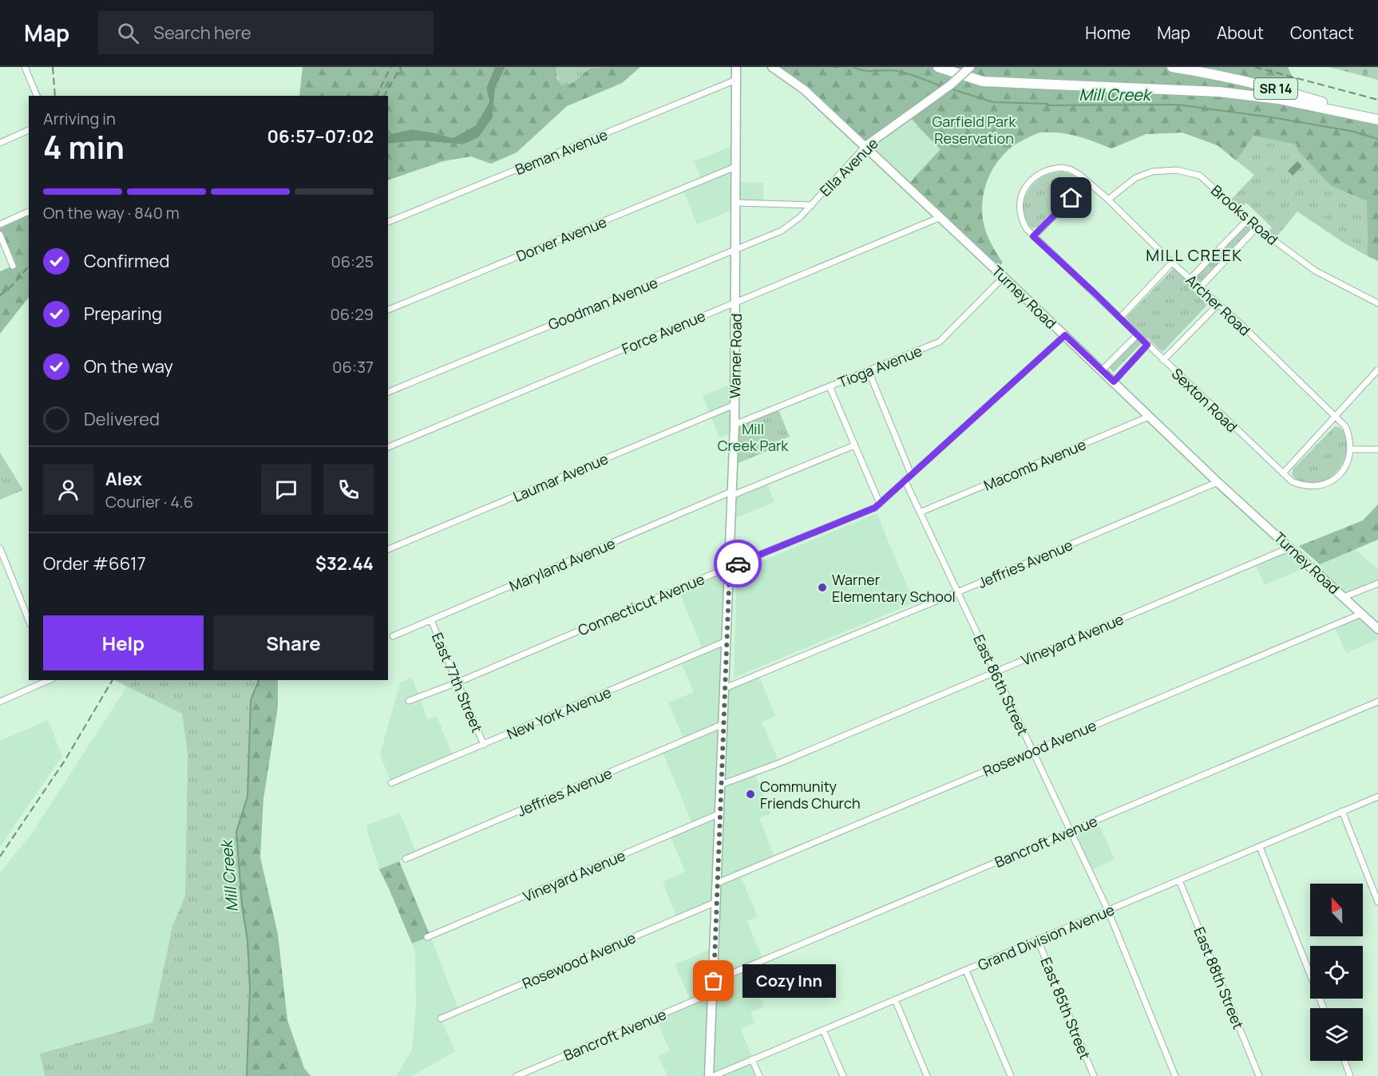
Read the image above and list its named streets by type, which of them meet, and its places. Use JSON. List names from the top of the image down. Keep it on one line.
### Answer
{"streets":{"main road":["SR 14","Ella Avenue","Turney Road","Warner Road"],"street":["Beman Avenue","Brooks Road","Dorver Avenue","Goodman Avenue","Archer Road","Force Avenue","Tioga Avenue","Sexton Road","Macomb Avenue","Laumar Avenue","Jeffries Avenue","Maryland Avenue","Connecticut Avenue","Vineyard Avenue","East 77th Street","East 86th Street","New York Avenue","Rosewood Avenue","Bancroft Avenue","Grand Division Avenue","East 88th Street","East 85th Street"]},"crossings":[["Beman Avenue","Warner Road"],["Ella Avenue","Turney Road"],["Ella Avenue","Goodman Avenue"],["Ella Avenue","Warner Road"],["Brooks Road","Archer Road"],["Dorver Avenue","Warner Road"],["Turney Road","Force Avenue"],["Turney Road","Tioga Avenue"],["Turney Road","Macomb Avenue"],["Turney Road","Jeffries Avenue"],["Turney Road","Connecticut Avenue"],["Turney Road","Vineyard Avenue"],["Turney Road","Rosewood Avenue"],["Goodman Avenue","Warner Road"],["Archer Road","Sexton Road"],["Force Avenue","Warner Road"],["Warner Road","Tioga Avenue"],["Warner Road","Laumar Avenue"],["Warner Road","Jeffries Avenue"],["Warner Road","Maryland Avenue"],["Warner Road","Connecticut Avenue"],["Warner Road","Vineyard Avenue"],["Warner Road","New York Avenue"],["Warner Road","Rosewood Avenue"],["Warner Road","Bancroft Avenue"],["Macomb Avenue","East 86th Street"],["Jeffries Avenue","East 86th Street"],["Maryland Avenue","East 77th Street"],["Connecticut Avenue","East 77th Street"],["Connecticut Avenue","East 86th Street"],["Vineyard Avenue","East 86th Street"],["East 77th Street","New York Avenue"],["East 86th Street","Rosewood Avenue"],["East 86th Street","Bancroft Avenue"],["East 86th Street","Grand Division Avenue"],["Grand Division Avenue","East 88th Street"],["Grand Division Avenue","East 85th Street"]],"districts":["MILL CREEK"],"water":["Mill Creek"],"parks":["Garfield Park Reservation","Mill Creek Park"],"places":["Warner Elementary School","Community Friends Church","Cozy Inn"],"north":"top","page":{"header":"Map","search":"Search here","nav":["Home","Map","About","Contact"],"heading":["4 min","Arriving in","06:57–07:02"],"panel":["Alex","Courier · 4.6","Order #6617","$32.44"],"bar":"On the way · 840 m","list":[["Confirmed","06:25"],["Preparing","06:29"],["On the way","06:37"],"Delivered"],"buttons":["Help","Share"],"bubble":"Cozy Inn"}}
